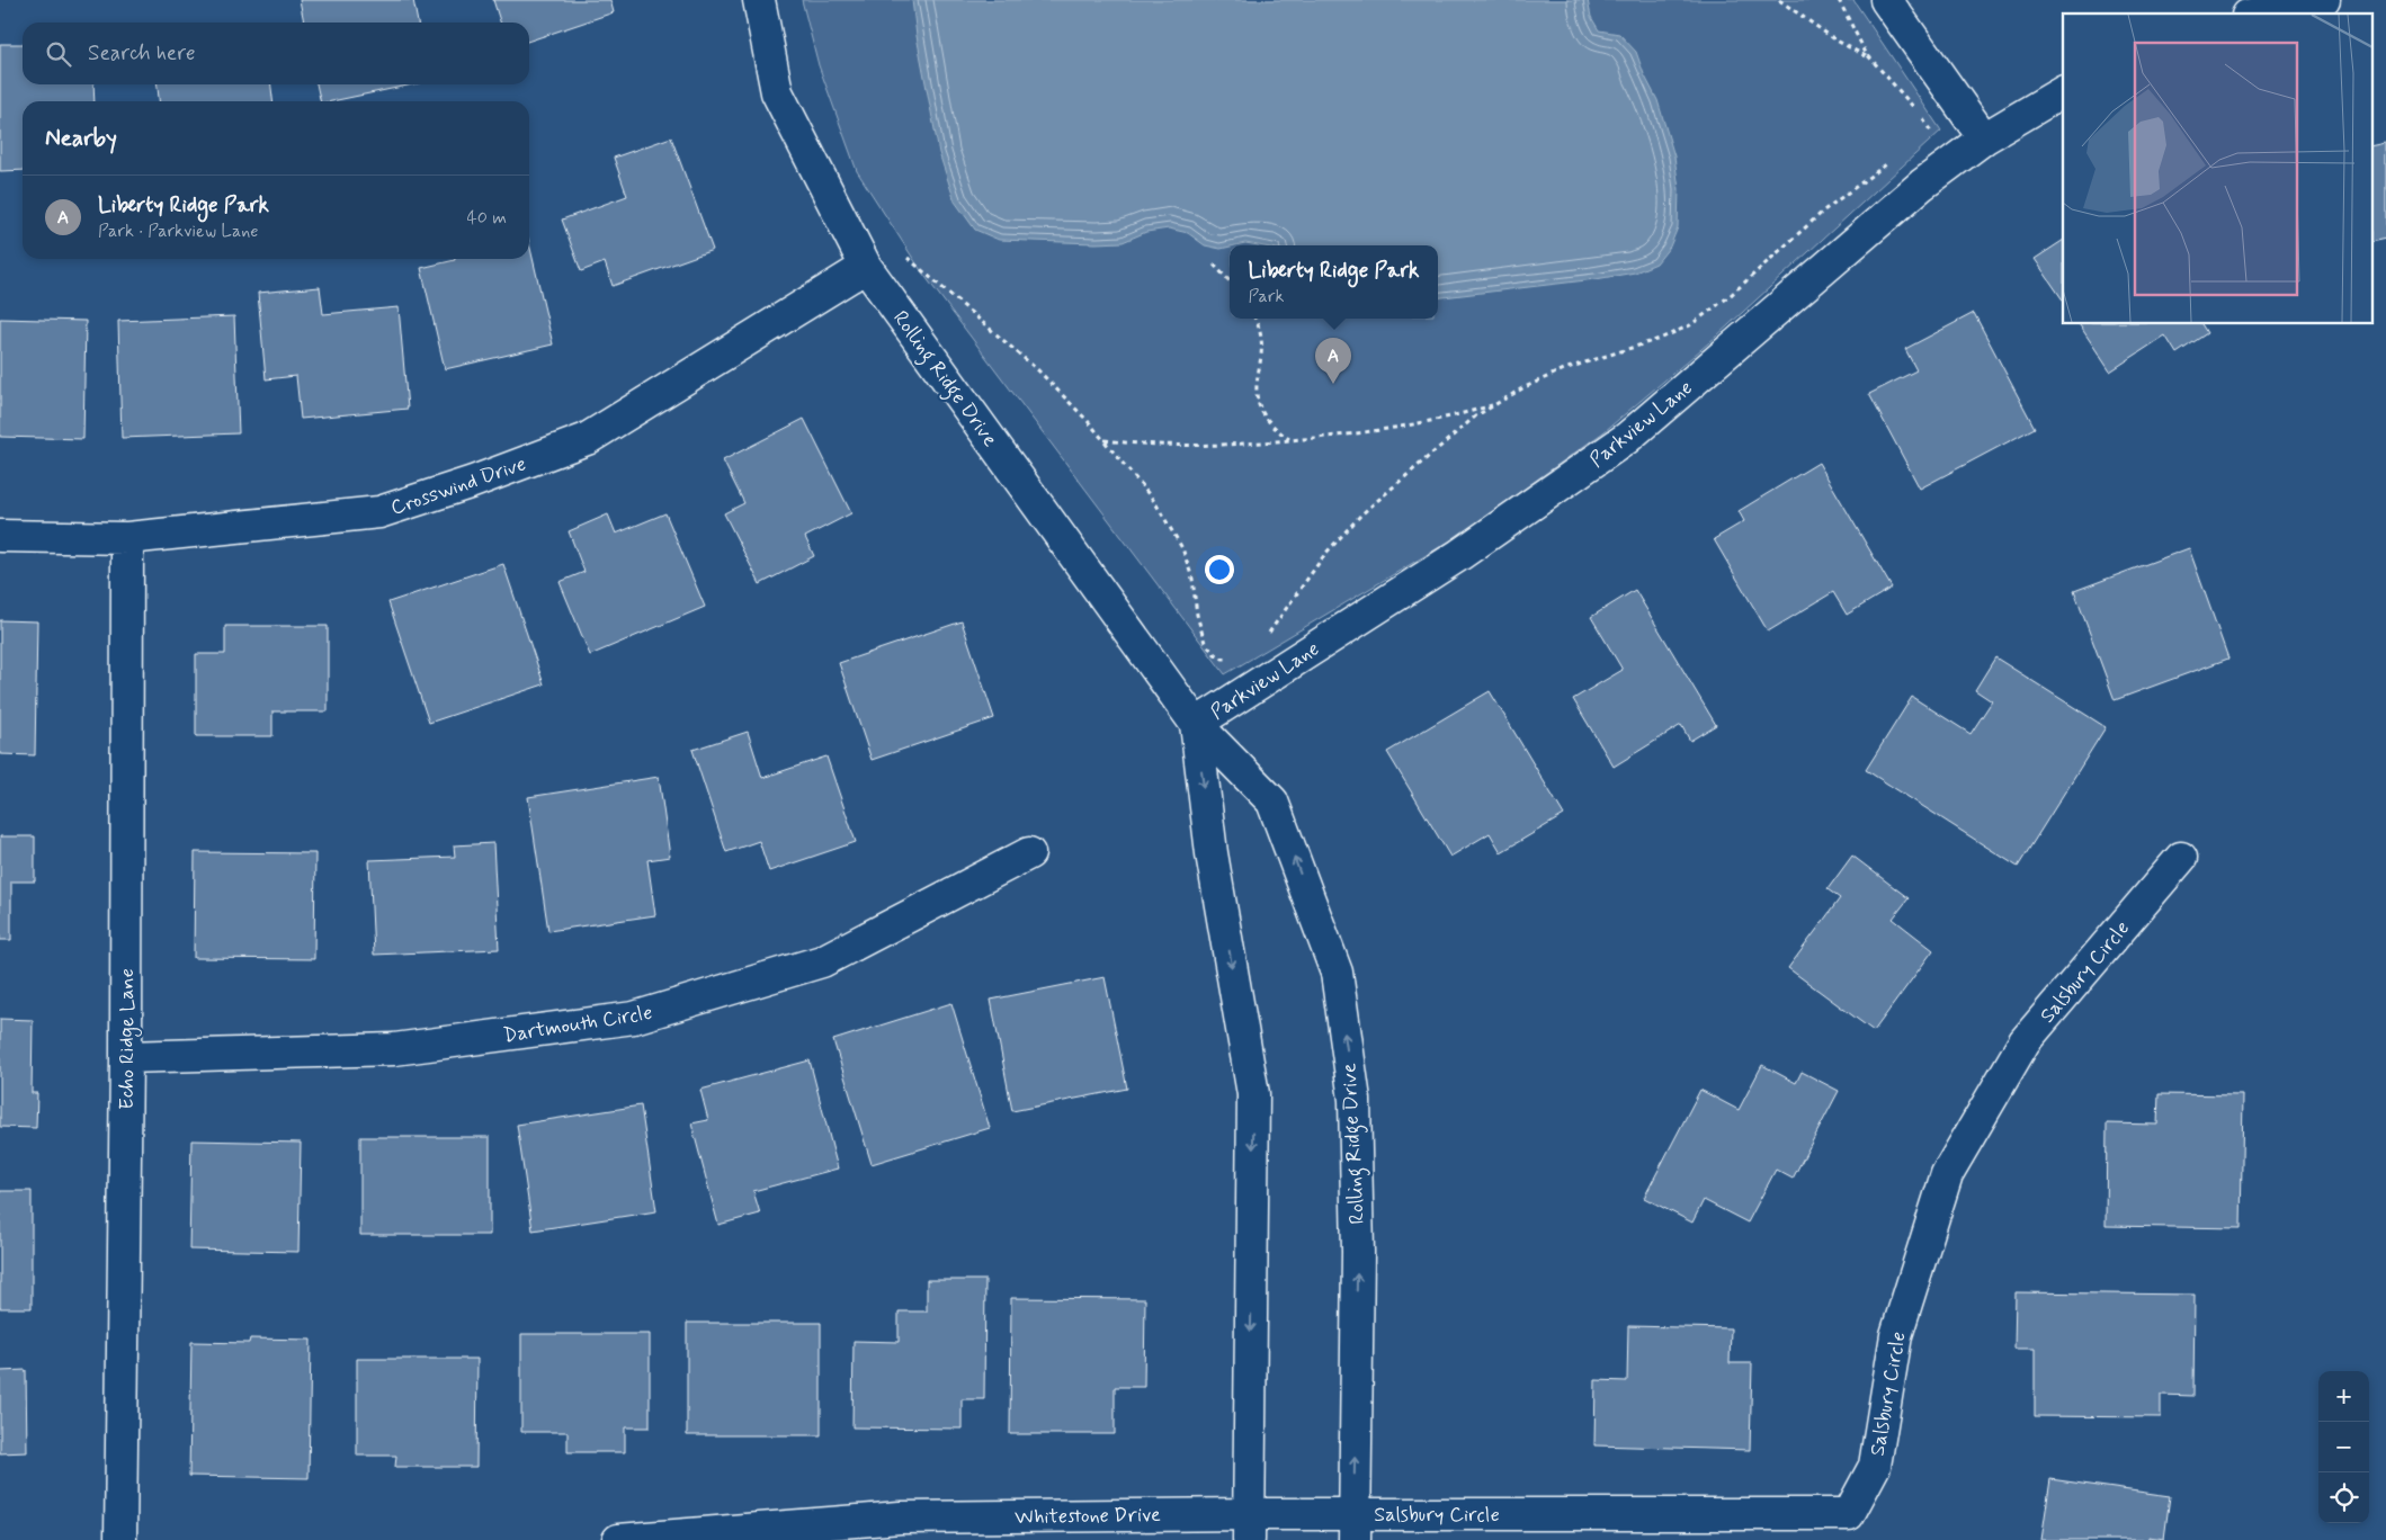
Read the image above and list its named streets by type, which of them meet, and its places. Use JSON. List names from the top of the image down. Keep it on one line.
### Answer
{"streets":{"street":["Rolling Ridge Drive","Parkview Lane","Crosswind Drive","Salsbury Circle","Dartmouth Circle","Echo Ridge Lane","Whitestone Drive"]},"crossings":[["Rolling Ridge Drive","Parkview Lane"],["Rolling Ridge Drive","Crosswind Drive"],["Rolling Ridge Drive","Salsbury Circle"],["Rolling Ridge Drive","Whitestone Drive"],["Crosswind Drive","Echo Ridge Lane"],["Salsbury Circle","Whitestone Drive"],["Dartmouth Circle","Echo Ridge Lane"]],"page":{"search":"Search here","heading":"Nearby","list":[{"mark":"A","name":"Liberty Ridge Park","note":"Park · Parkview Lane","value":"40 m"}],"popup":["Liberty Ridge Park","Park"],"pins":"A","map_buttons":["+","−"]}}
